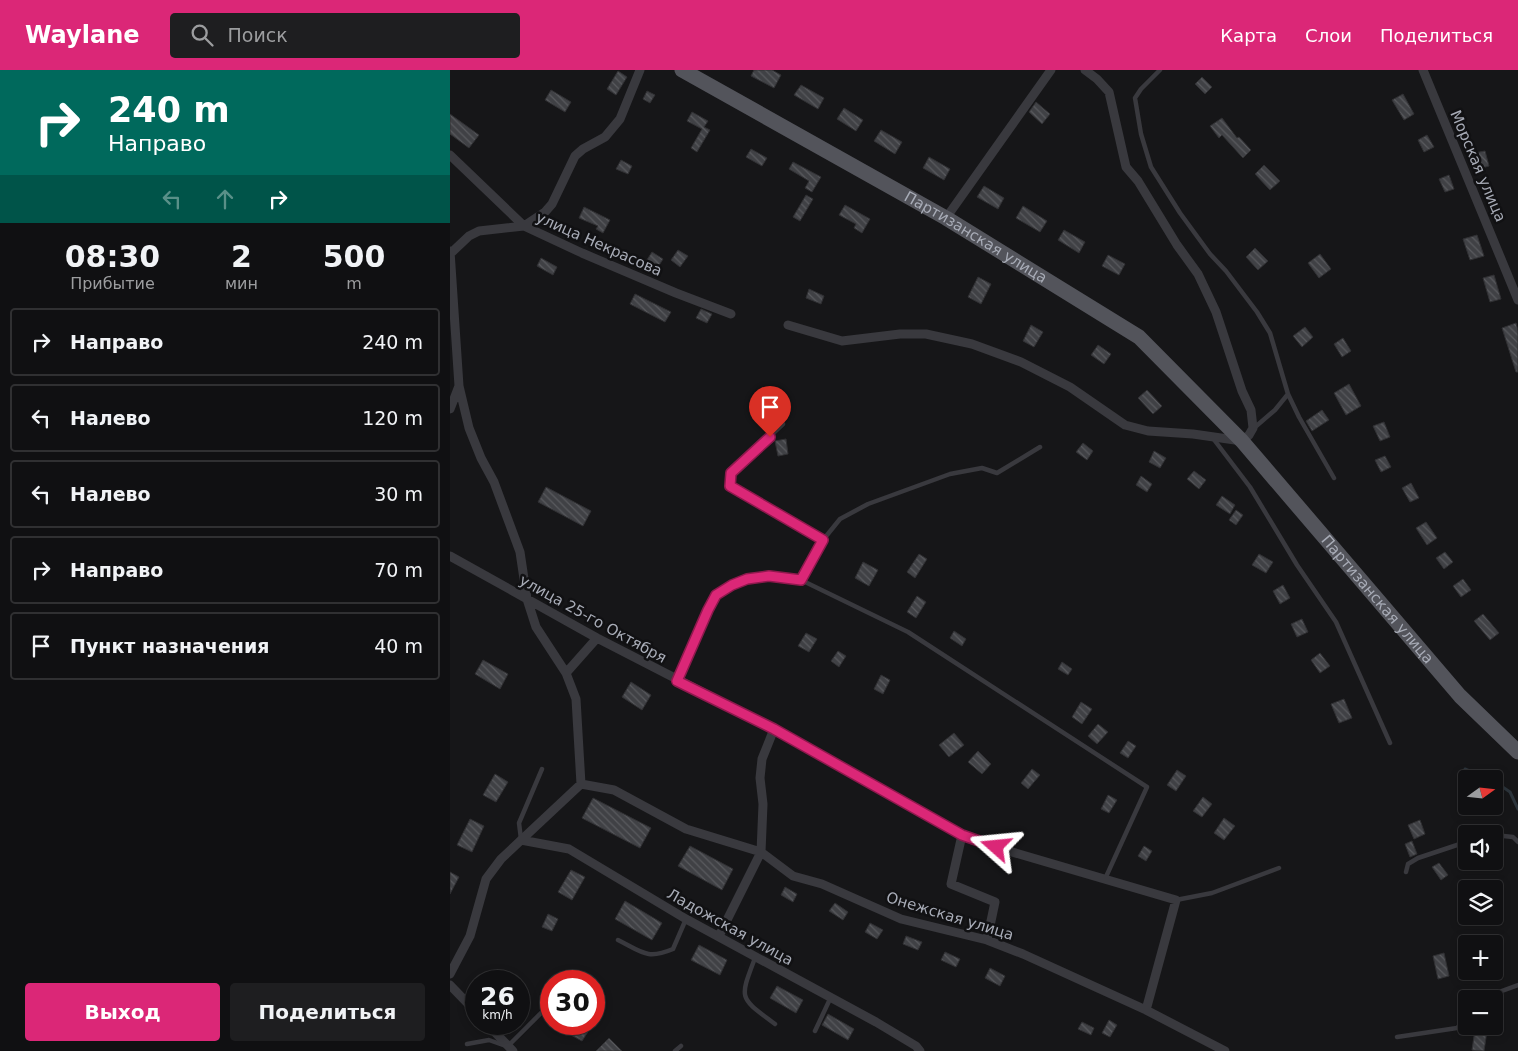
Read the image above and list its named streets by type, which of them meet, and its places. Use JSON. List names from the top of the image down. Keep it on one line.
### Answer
{"streets":{"main road":["Партизанская улица"],"street":["Морская улица","улица Некрасова","улица 25-го Октября","Онежская улица","Ладожская улица"]},"north":"right","page":{"header":"Waylane","search":"Поиск","nav":["Карта","Слои","Поделиться"],"turn":["240 m","Направо"],"eta":["08:30","Прибытие","2","мин","500","m"],"list":[{"name":"Направо","value":"240 m"},{"name":"Налево","value":"120 m"},{"name":"Налево","value":"30 m"},{"name":"Направо","value":"70 m"},{"name":"Пункт назначения","value":"40 m"}],"map_buttons":["+","−"],"speed":"26 km/h","limit":"30","buttons":["Выход","Поделиться"]}}
